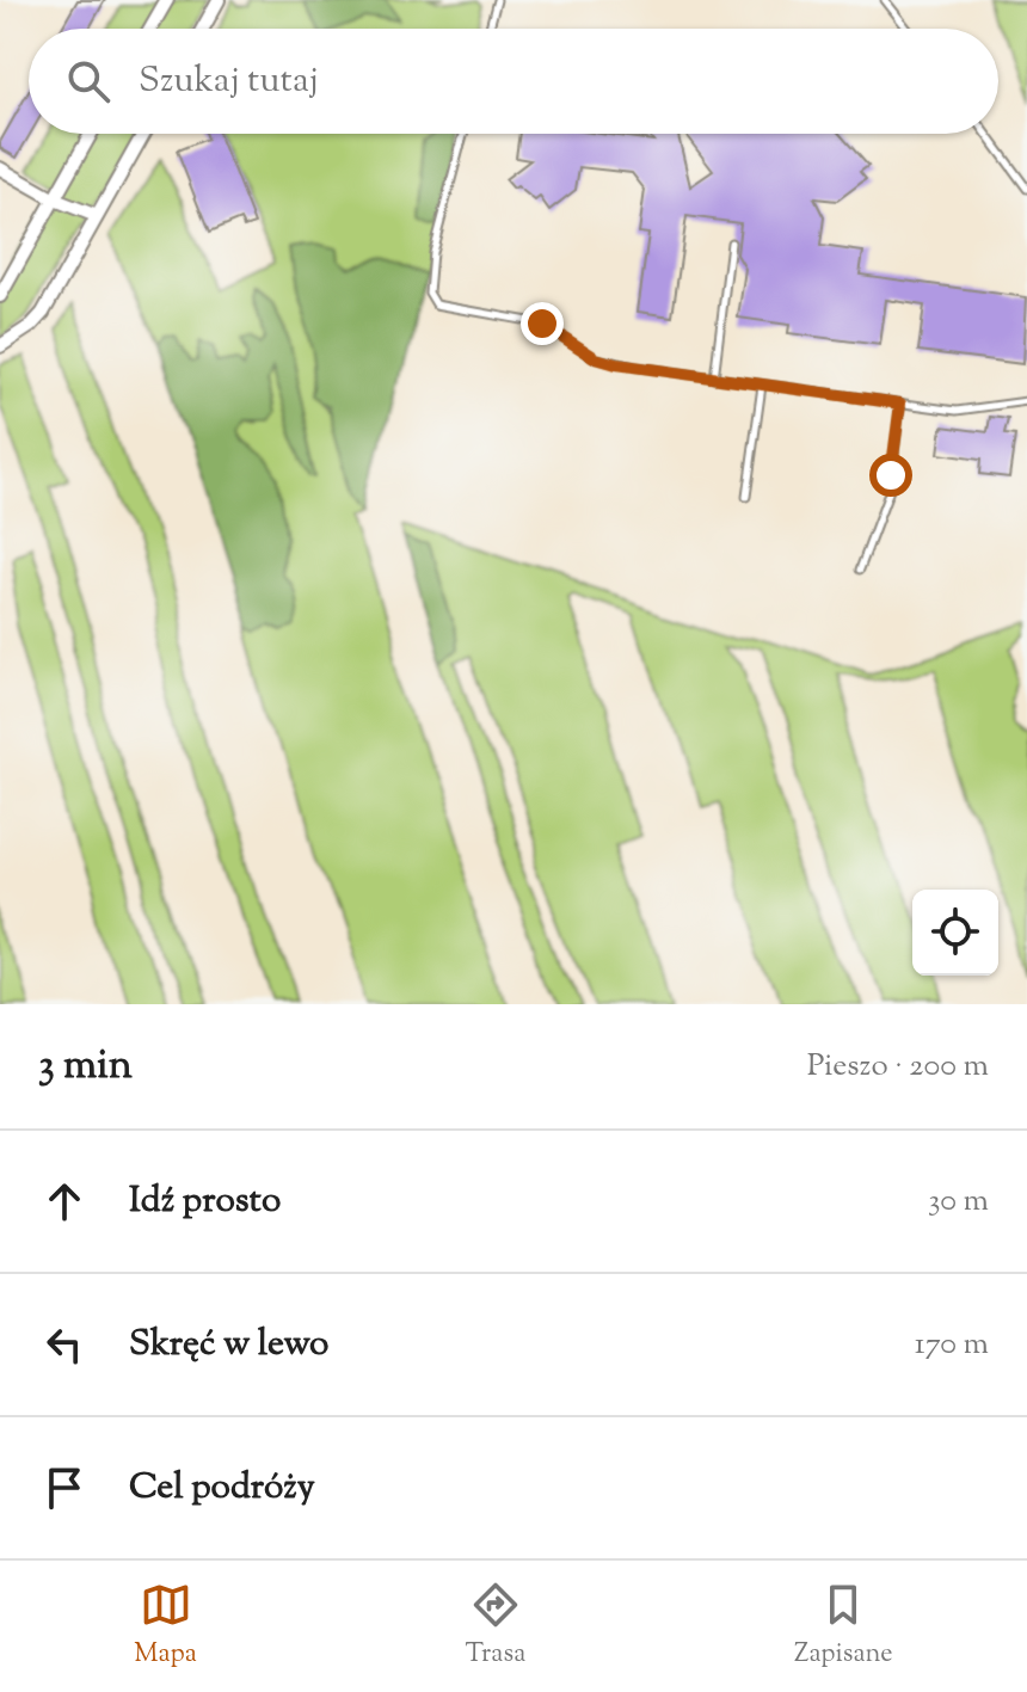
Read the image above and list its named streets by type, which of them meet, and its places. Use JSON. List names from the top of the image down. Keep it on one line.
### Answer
{"page":{"search":"Szukaj tutaj","heading":["3 min","Pieszo · 200 m"],"list":[["Idź prosto","30 m"],["Skręć w lewo","170 m"],"Cel podróży"],"nav":["Mapa","Trasa","Zapisane"]}}
